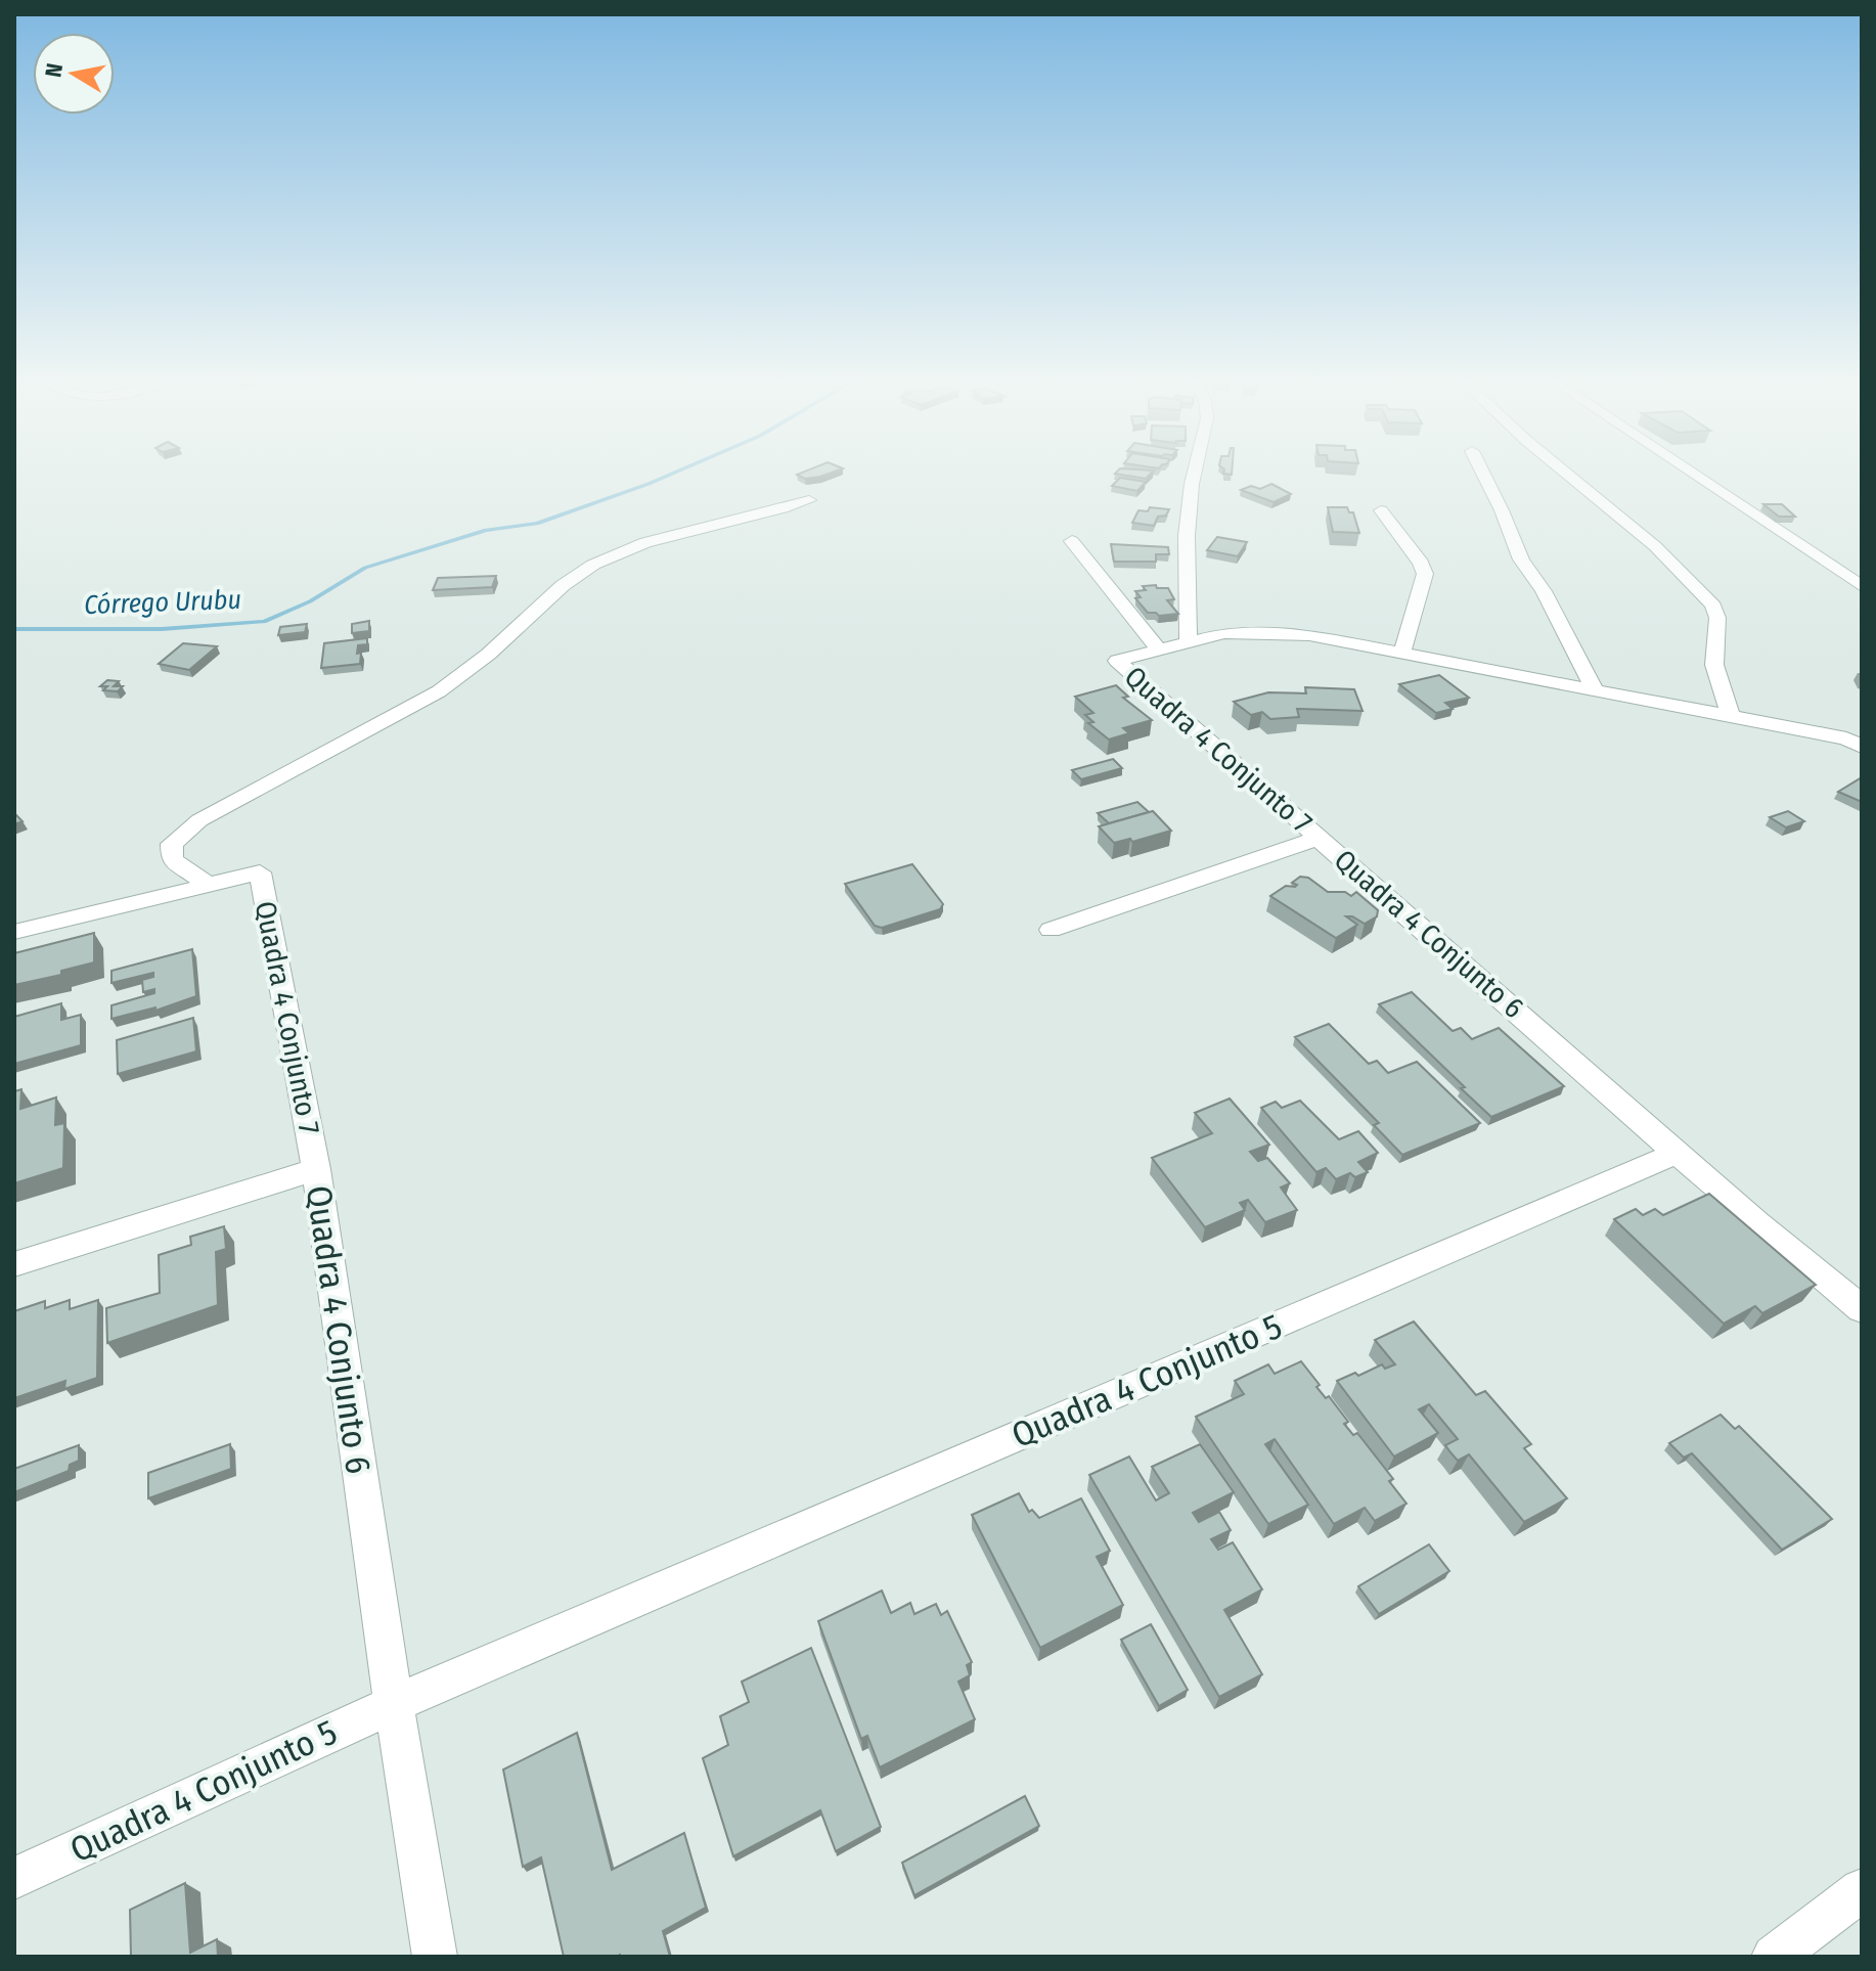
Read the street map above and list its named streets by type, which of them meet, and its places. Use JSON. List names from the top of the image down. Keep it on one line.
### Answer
{"streets":{"street":["Quadra 4 Conjunto 7","Quadra 4 Conjunto 6","Quadra 4 Conjunto 5"]},"crossings":[["Quadra 4 Conjunto 7","Quadra 4 Conjunto 6"],["Quadra 4 Conjunto 6","Quadra 4 Conjunto 5"]],"water":["Córrego Urubu"],"north":"left"}
